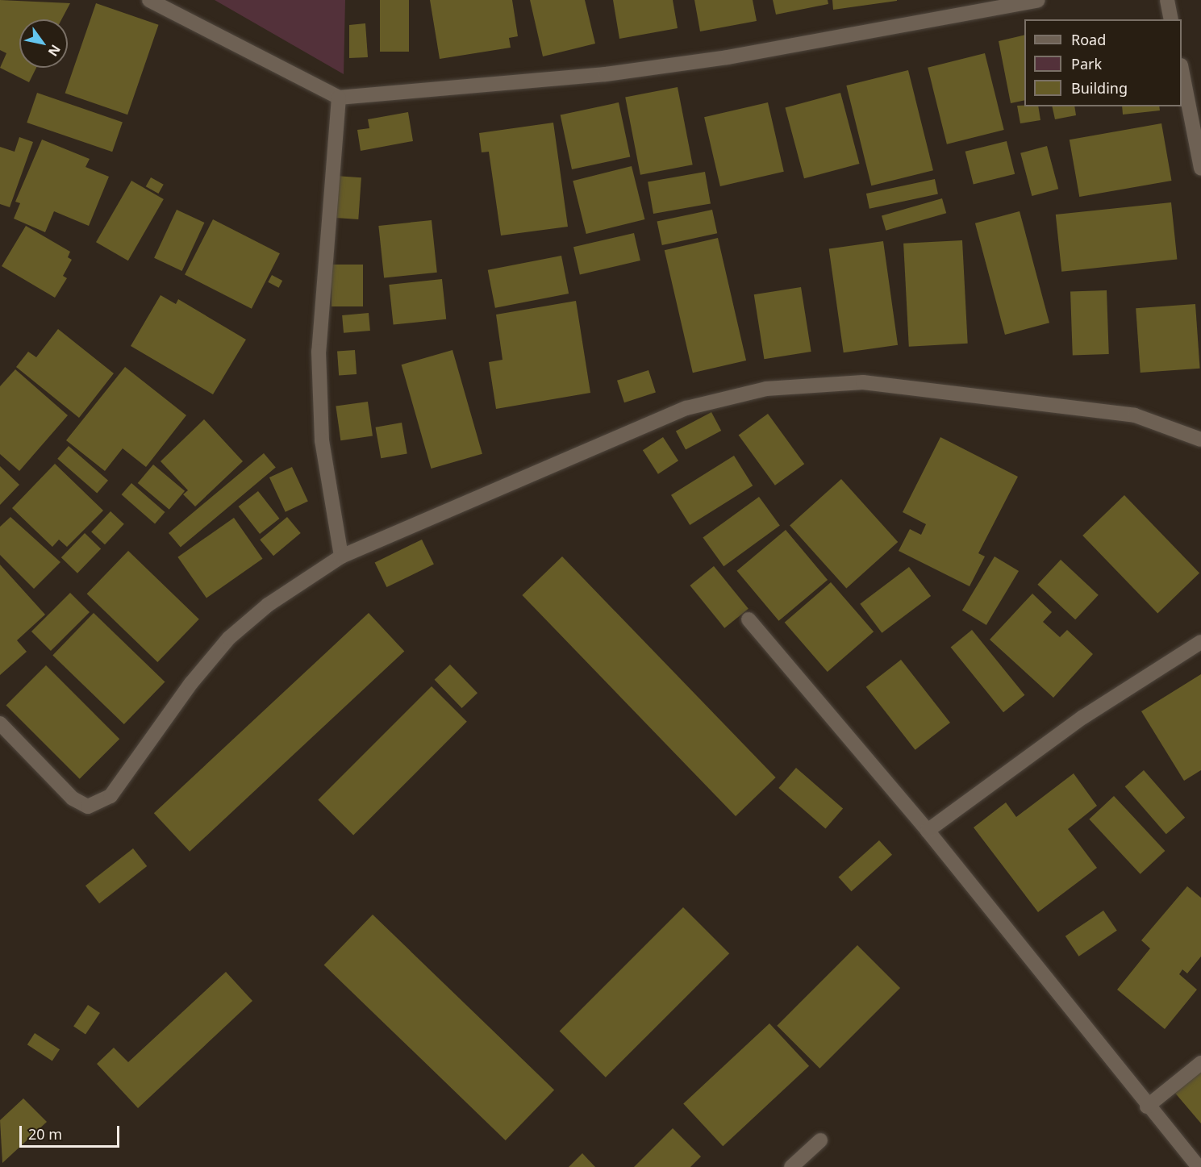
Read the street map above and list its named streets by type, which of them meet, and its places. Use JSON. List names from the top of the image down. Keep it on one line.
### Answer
{"legend":["Road","Park","Building"],"scale_bar":"20 m","north":"bottom right"}
